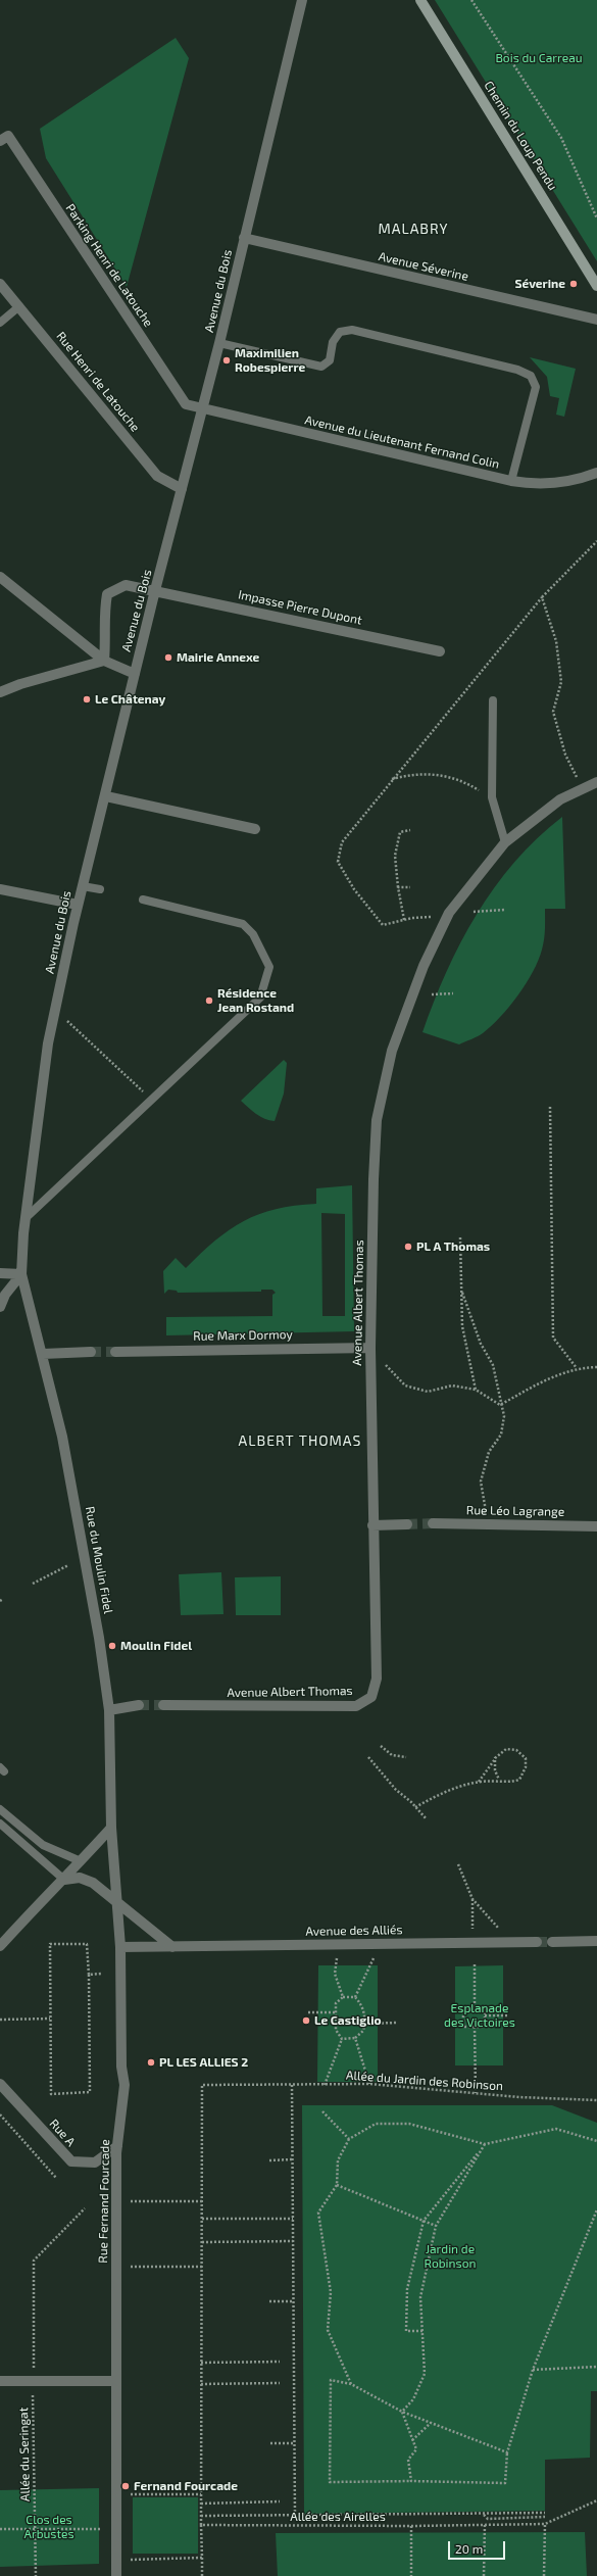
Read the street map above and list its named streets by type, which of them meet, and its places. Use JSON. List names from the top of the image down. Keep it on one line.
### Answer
{"streets":{"main road":["Chemin du Loup Pendu"],"street":["Parking Henri de Latouche","Avenue Séverine","Avenue du Bois","Rue Henri de Latouche","Avenue du Lieutenant Fernand Colin","Impasse Pierre Dupont","Avenue Albert Thomas","Rue Marx Dormoy","Rue Léo Lagrange","Rue du Moulin Fidel","Avenue des Alliés","Rue A","Rue Fernand Fourcade"],"path":["Allée du Jardin des Robinson","Allée du Seringat","Allée des Airelles"]},"crossings":[["Parking Henri de Latouche","Avenue du Bois"],["Parking Henri de Latouche","Avenue du Lieutenant Fernand Colin"],["Avenue Séverine","Avenue du Bois"],["Avenue du Bois","Rue Henri de Latouche"],["Avenue du Bois","Avenue du Lieutenant Fernand Colin"],["Avenue du Bois","Impasse Pierre Dupont"],["Avenue du Bois","Rue du Moulin Fidel"],["Avenue Albert Thomas","Rue Marx Dormoy"],["Rue du Moulin Fidel","Rue Fernand Fourcade"],["Avenue des Alliés","Rue Fernand Fourcade"],["Rue A","Rue Fernand Fourcade"]],"districts":["MALABRY","ALBERT THOMAS"],"parks":["Bois du Carreau","Esplanade des Victoires","Jardin de Robinson","Clos des Arbustes"],"places":["Séverine","Maximilien Robespierre","Mairie Annexe","Le Châtenay","Résidence Jean Rostand","PL A Thomas","Moulin Fidel","Le Castiglio","PL LES ALLIES 2","Fernand Fourcade"],"scale_bar":"20 m"}
